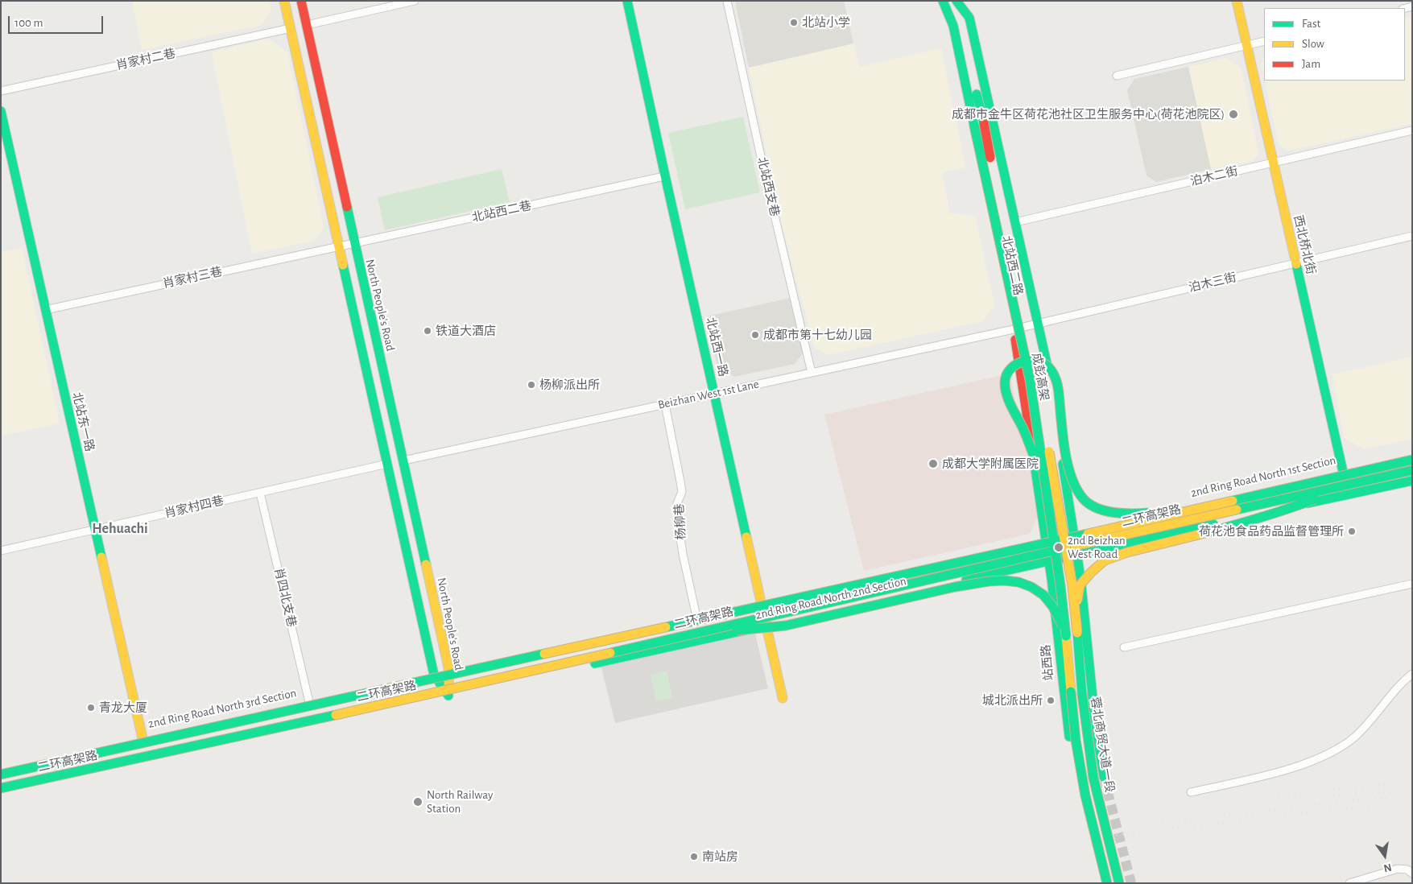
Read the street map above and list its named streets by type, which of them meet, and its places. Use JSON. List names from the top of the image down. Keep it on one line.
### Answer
{"streets":{"main road":["西北桥北街","北站西二路","North People's Road","北站西一路","成彭高架","北站东一路","2nd Ring Road North 1st Section","二环高架路","2nd Ring Road North 2nd Section","站西路","2nd Ring Road North 3rd Section","蓉北商贸大道一段"],"street":["肖家村二巷","泊木二街","北站西支巷","北站西二巷","肖家村三巷","泊木三街","Beizhan West 1st Lane","肖家村四巷","杨柳巷","肖四北支巷"]},"crossings":[["肖家村二巷","North People's Road"],["泊木二街","西北桥北街"],["泊木二街","北站西二路"],["北站西支巷","Beizhan West 1st Lane"],["北站西二巷","肖家村三巷"],["北站西二巷","North People's Road"],["北站西二巷","北站西一路"],["西北桥北街","泊木三街"],["西北桥北街","2nd Ring Road North 1st Section"],["北站西二路","泊木三街"],["北站西二路","Beizhan West 1st Lane"],["北站西二路","2nd Ring Road North 1st Section"],["北站西二路","2nd Ring Road North 2nd Section"],["北站西二路","站西路"],["肖家村三巷","North People's Road"],["肖家村三巷","北站东一路"],["泊木三街","Beizhan West 1st Lane"],["North People's Road","Beizhan West 1st Lane"],["North People's Road","肖家村四巷"],["North People's Road","2nd Ring Road North 2nd Section"],["North People's Road","2nd Ring Road North 3rd Section"],["北站西一路","Beizhan West 1st Lane"],["北站西一路","2nd Ring Road North 2nd Section"],["成彭高架","蓉北商贸大道一段"],["Beizhan West 1st Lane","杨柳巷"],["北站东一路","肖家村四巷"],["北站东一路","2nd Ring Road North 3rd Section"],["2nd Ring Road North 1st Section","2nd Ring Road North 2nd Section"],["肖家村四巷","肖四北支巷"],["杨柳巷","2nd Ring Road North 2nd Section"],["肖四北支巷","2nd Ring Road North 3rd Section"],["2nd Ring Road North 2nd Section","站西路"],["2nd Ring Road North 2nd Section","2nd Ring Road North 3rd Section"]],"districts":["Hehuachi"],"places":["北站小学","成都市金牛区荷花池社区卫生服务中心(荷花池院区)","铁道大酒店","成都市第十七幼儿园","杨柳派出所","成都大学附属医院","荷花池食品药品监督管理所","2nd Beizhan West Road","城北派出所","青龙大厦","North Railway Station","南站房"],"legend":["Fast","Slow","Jam"],"scale_bar":"100 m","north":"bottom"}
